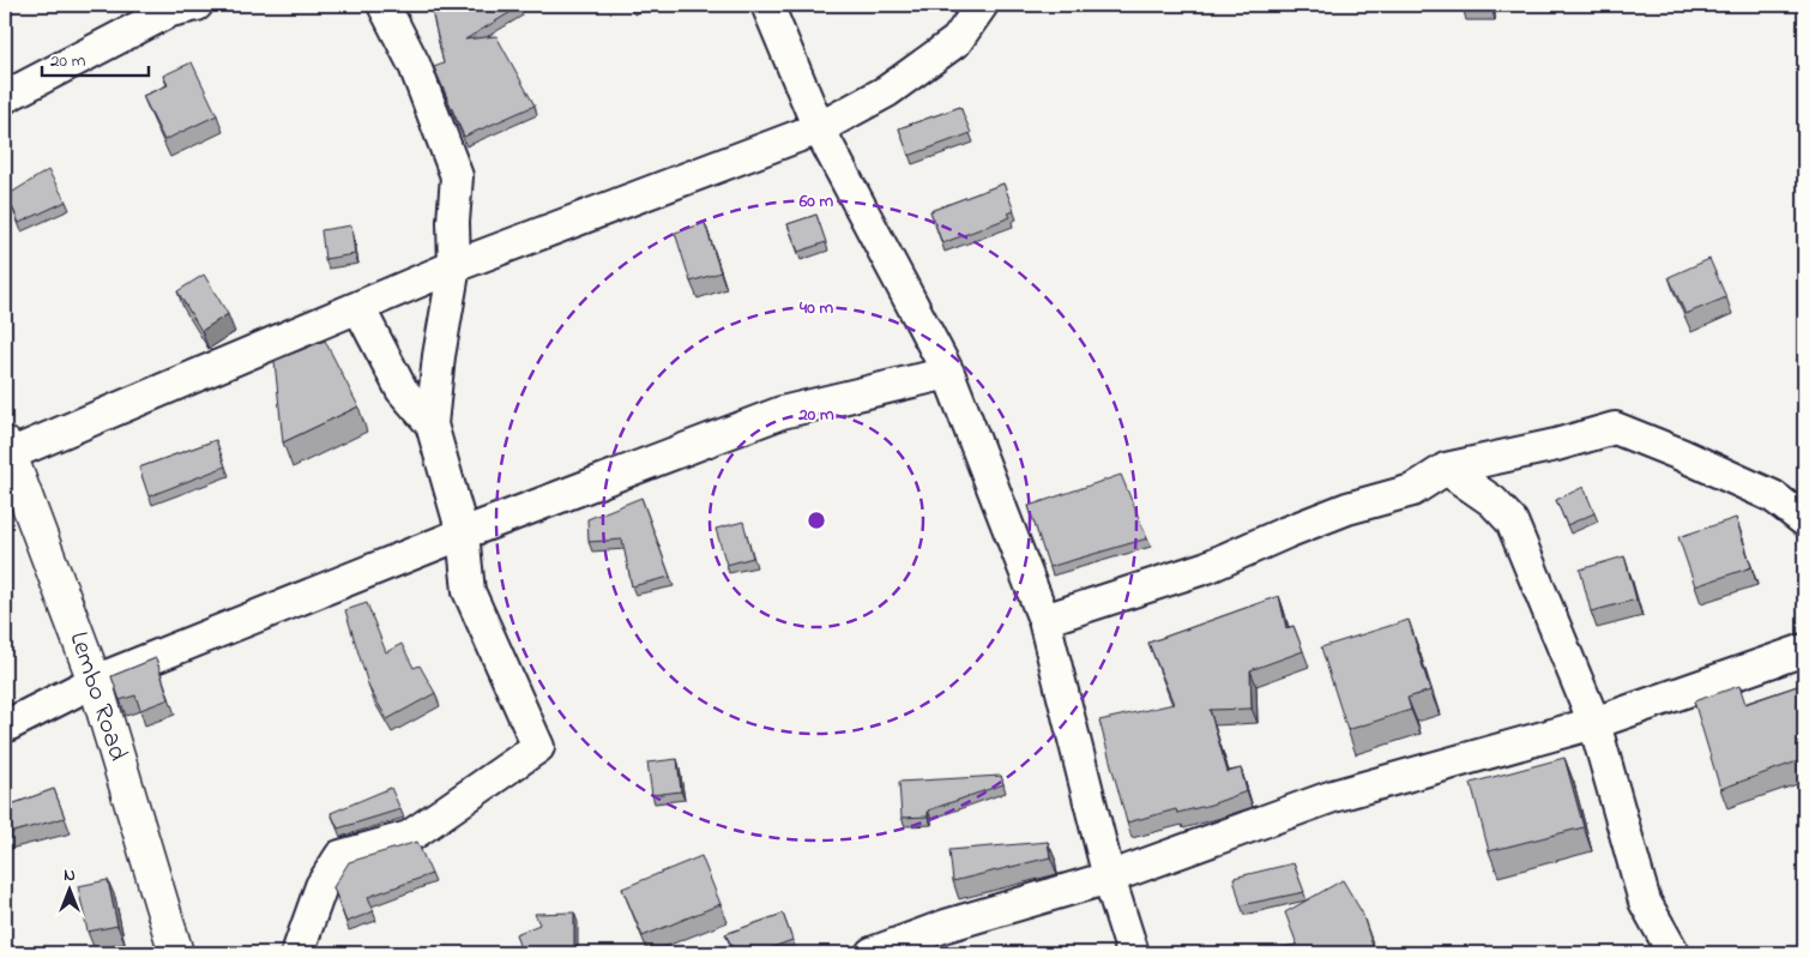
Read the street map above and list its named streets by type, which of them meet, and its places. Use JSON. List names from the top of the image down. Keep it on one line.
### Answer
{"streets":{"street":["Lembo Road"]},"scale_bar":"20 m","north":"top","rings":["60 m","40 m","20 m"]}
